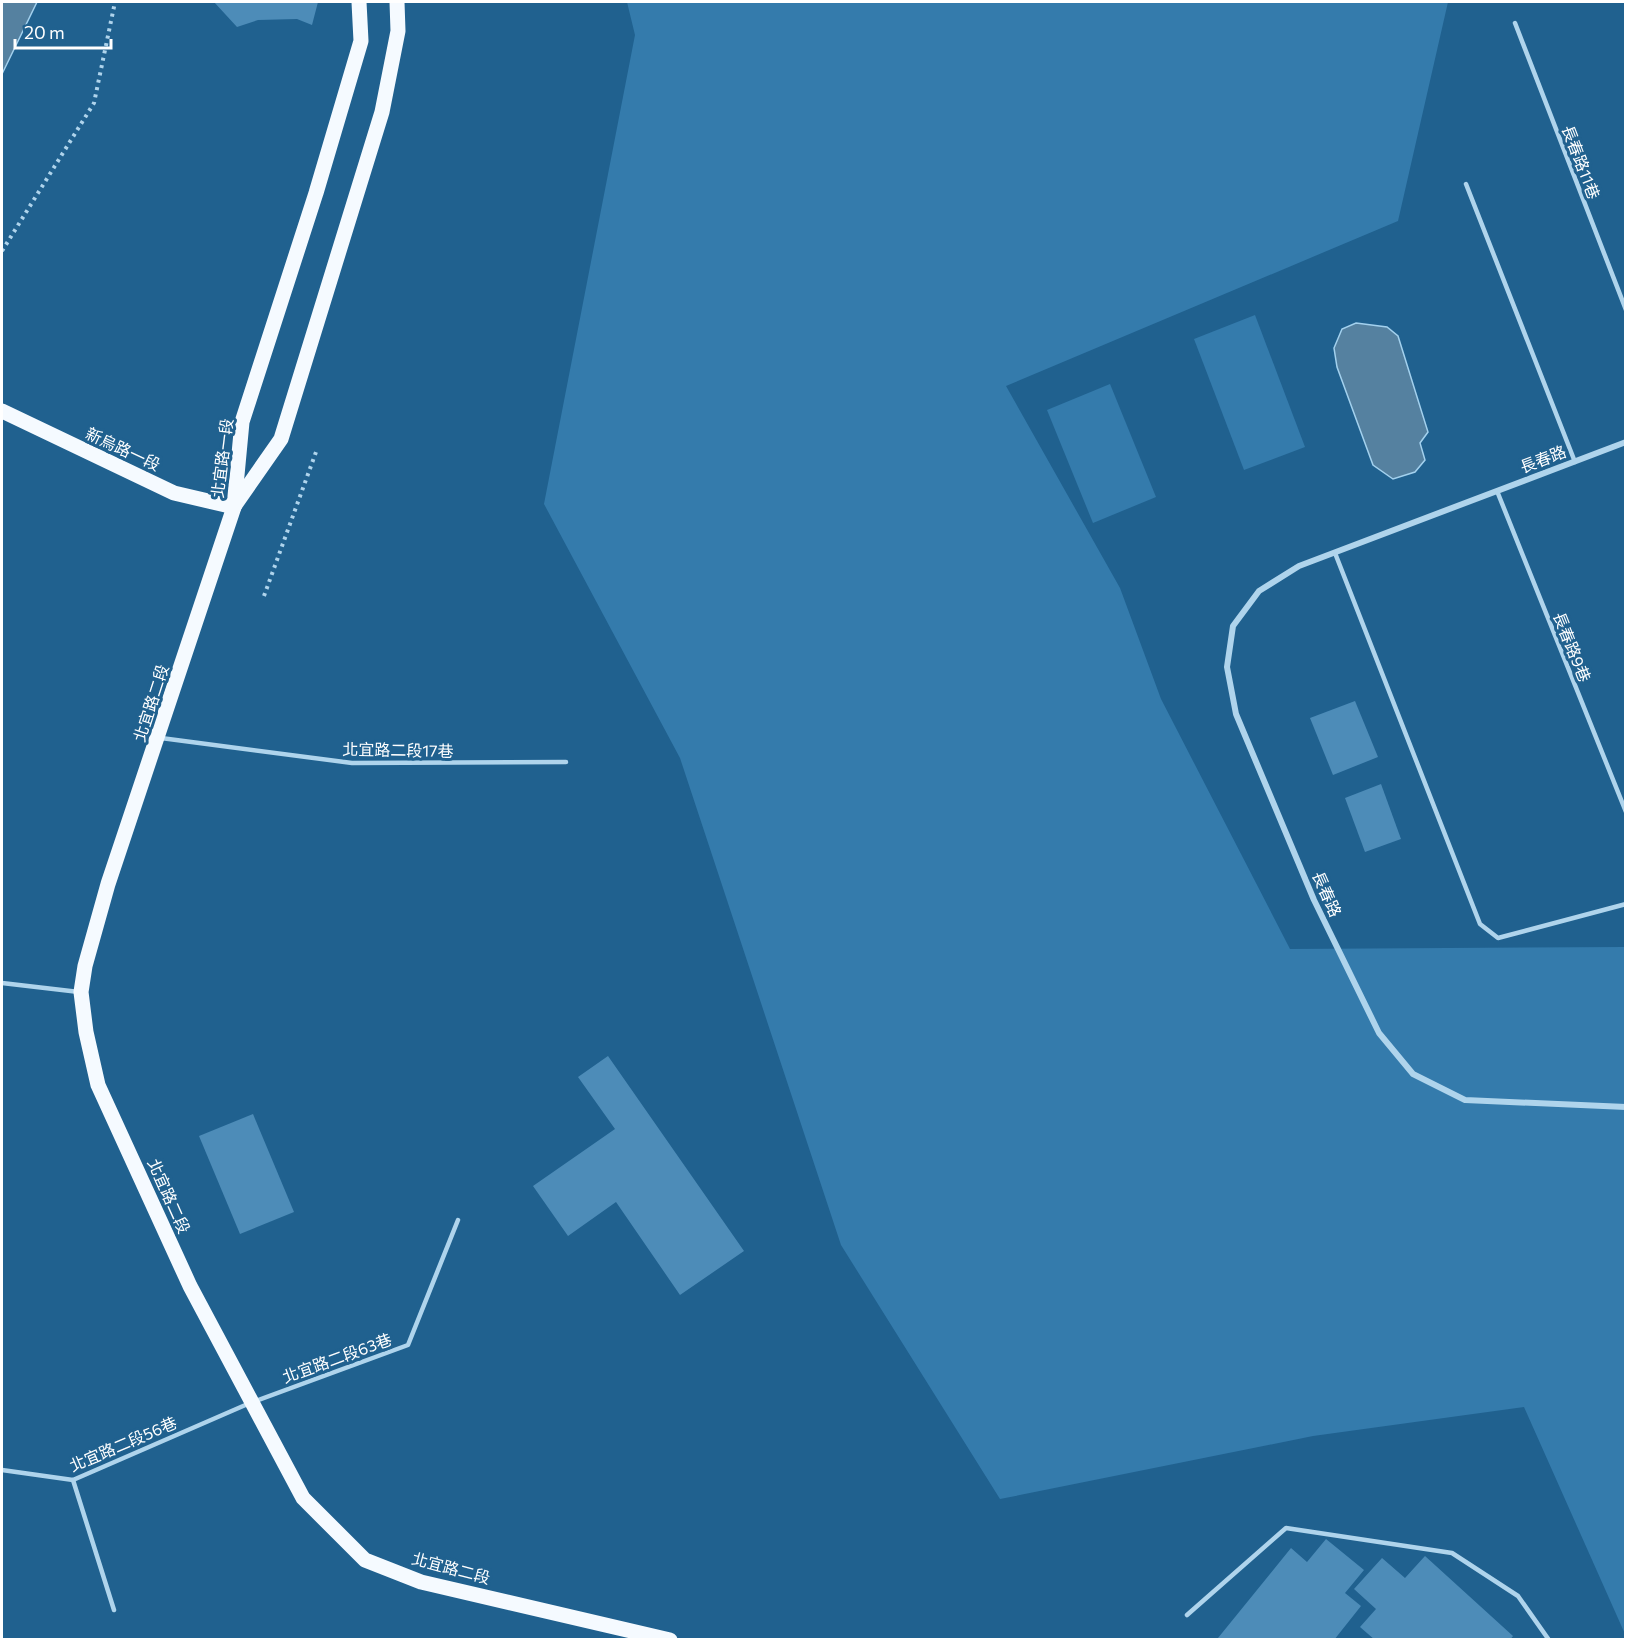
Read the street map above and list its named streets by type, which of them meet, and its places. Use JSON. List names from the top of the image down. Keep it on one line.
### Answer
{"streets":{"main road":["新烏路一段","北宜路一段","北宜路二段"],"street":["長春路"],"lane":["長春路11巷","長春路9巷","北宜路二段17巷","北宜路二段63巷","北宜路二段56巷"]},"crossings":[["新烏路一段","北宜路一段"],["新烏路一段","北宜路二段"],["北宜路一段","北宜路二段"],["長春路","長春路9巷"],["北宜路二段","北宜路二段17巷"],["北宜路二段","北宜路二段63巷"],["北宜路二段","北宜路二段56巷"],["北宜路二段63巷","北宜路二段56巷"]],"scale_bar":"20 m"}
